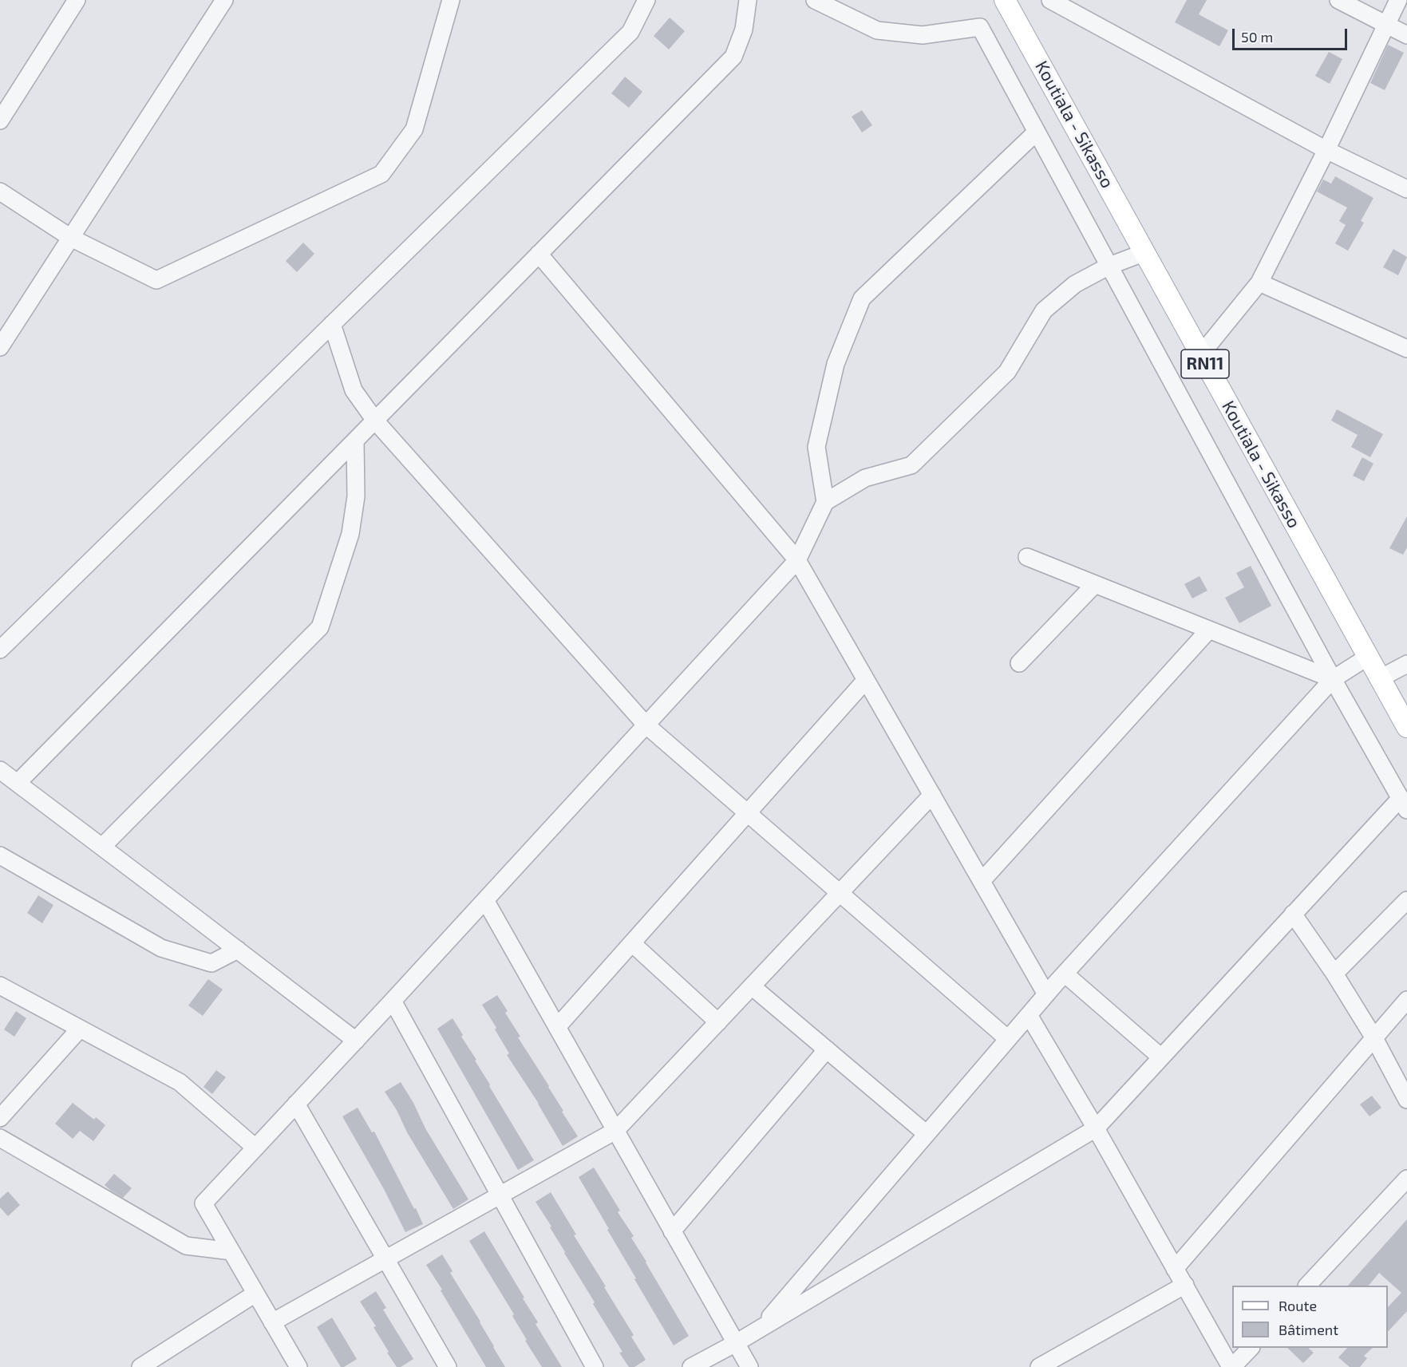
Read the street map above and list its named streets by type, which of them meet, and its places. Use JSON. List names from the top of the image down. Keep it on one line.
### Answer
{"streets":{"main road":["Koutiala - Sikasso","RN11"]},"legend":["Route","Bâtiment"],"scale_bar":"50 m"}
